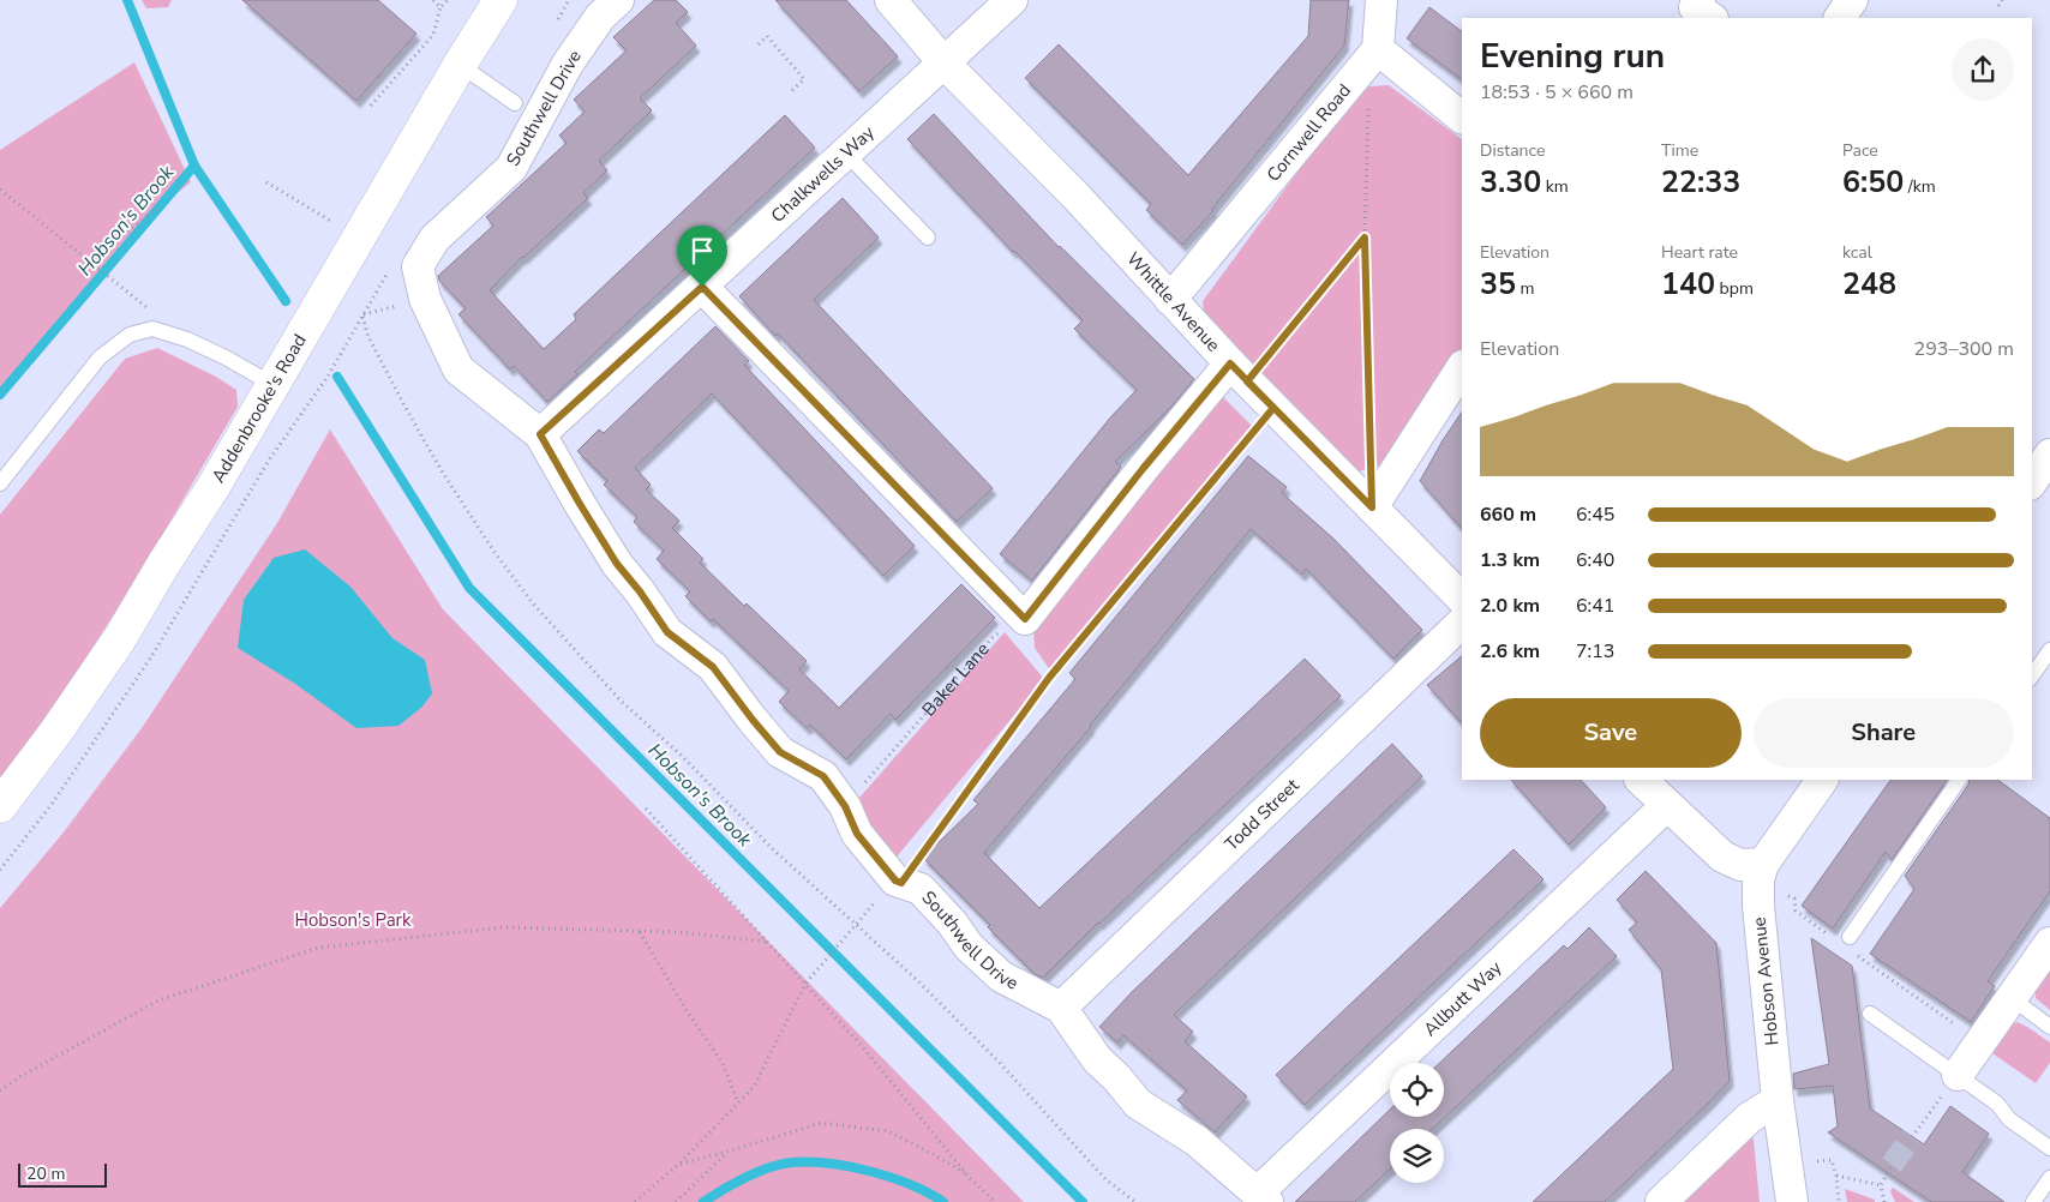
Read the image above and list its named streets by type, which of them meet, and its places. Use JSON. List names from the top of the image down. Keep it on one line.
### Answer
{"streets":{"street":["Southwell Drive","Cornwell Road","Chalkwells Way","Whittle Avenue","Addenbrooke's Road","Todd Street","Hobson Avenue","Allbutt Way"],"path":["Baker Lane"]},"crossings":[["Southwell Drive","Chalkwells Way"],["Southwell Drive","Baker Lane"],["Southwell Drive","Todd Street"],["Southwell Drive","Allbutt Way"],["Cornwell Road","Whittle Avenue"],["Chalkwells Way","Whittle Avenue"]],"water":["Hobson's Brook"],"parks":["Hobson's Park"],"scale_bar":"20 m","page":{"heading":["Evening run","18:53 · 5 × 660 m"],"stats":[["Distance","3.30 km"],["Time","22:33"],["Pace","6:50 /km"],["Elevation","35 m"],["Heart rate","140 bpm"],["kcal","248"]],"chart":["Elevation","293–300 m"],"list":[{"name":"660 m","note":"6:45"},{"name":"1.3 km","note":"6:40"},{"name":"2.0 km","note":"6:41"},{"name":"2.6 km","note":"7:13"}],"buttons":["Save","Share"],"scale":"20 m"}}
